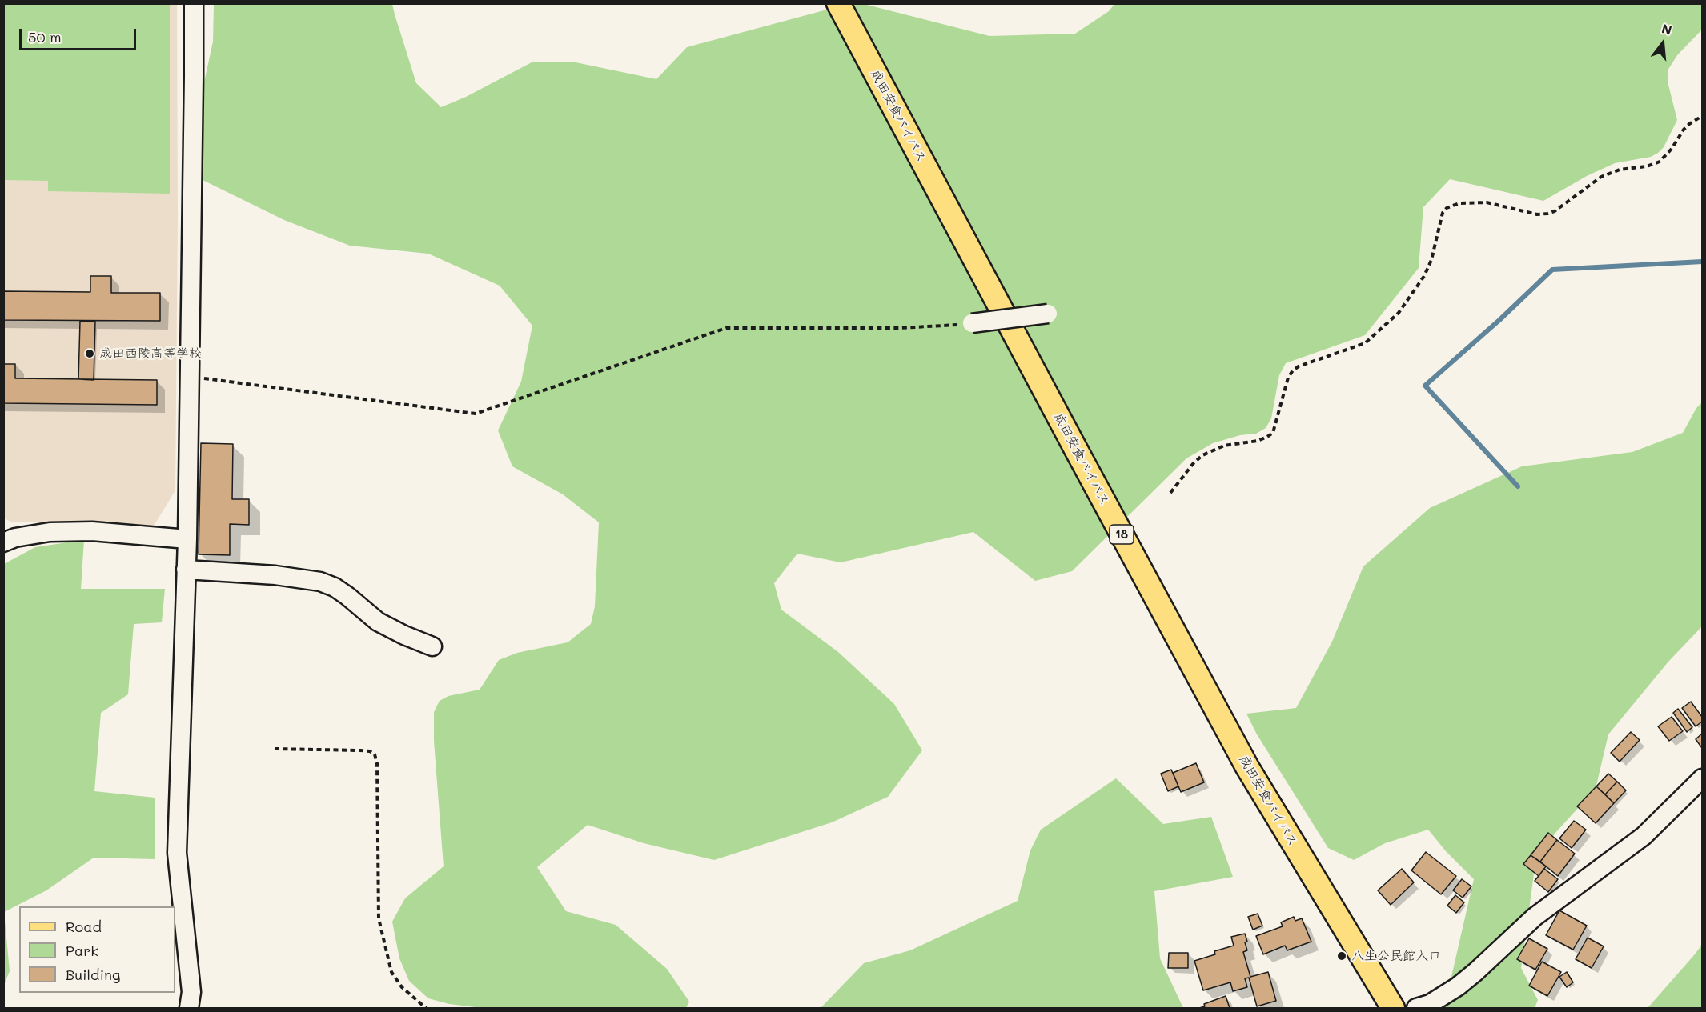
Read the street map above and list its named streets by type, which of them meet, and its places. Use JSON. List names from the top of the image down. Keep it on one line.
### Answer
{"streets":{"main road":["成田安食バイパス","18"]},"places":["成田西陵高等学校","八生公民館入口"],"legend":["Road","Park","Building"],"scale_bar":"50 m","north":"top"}
